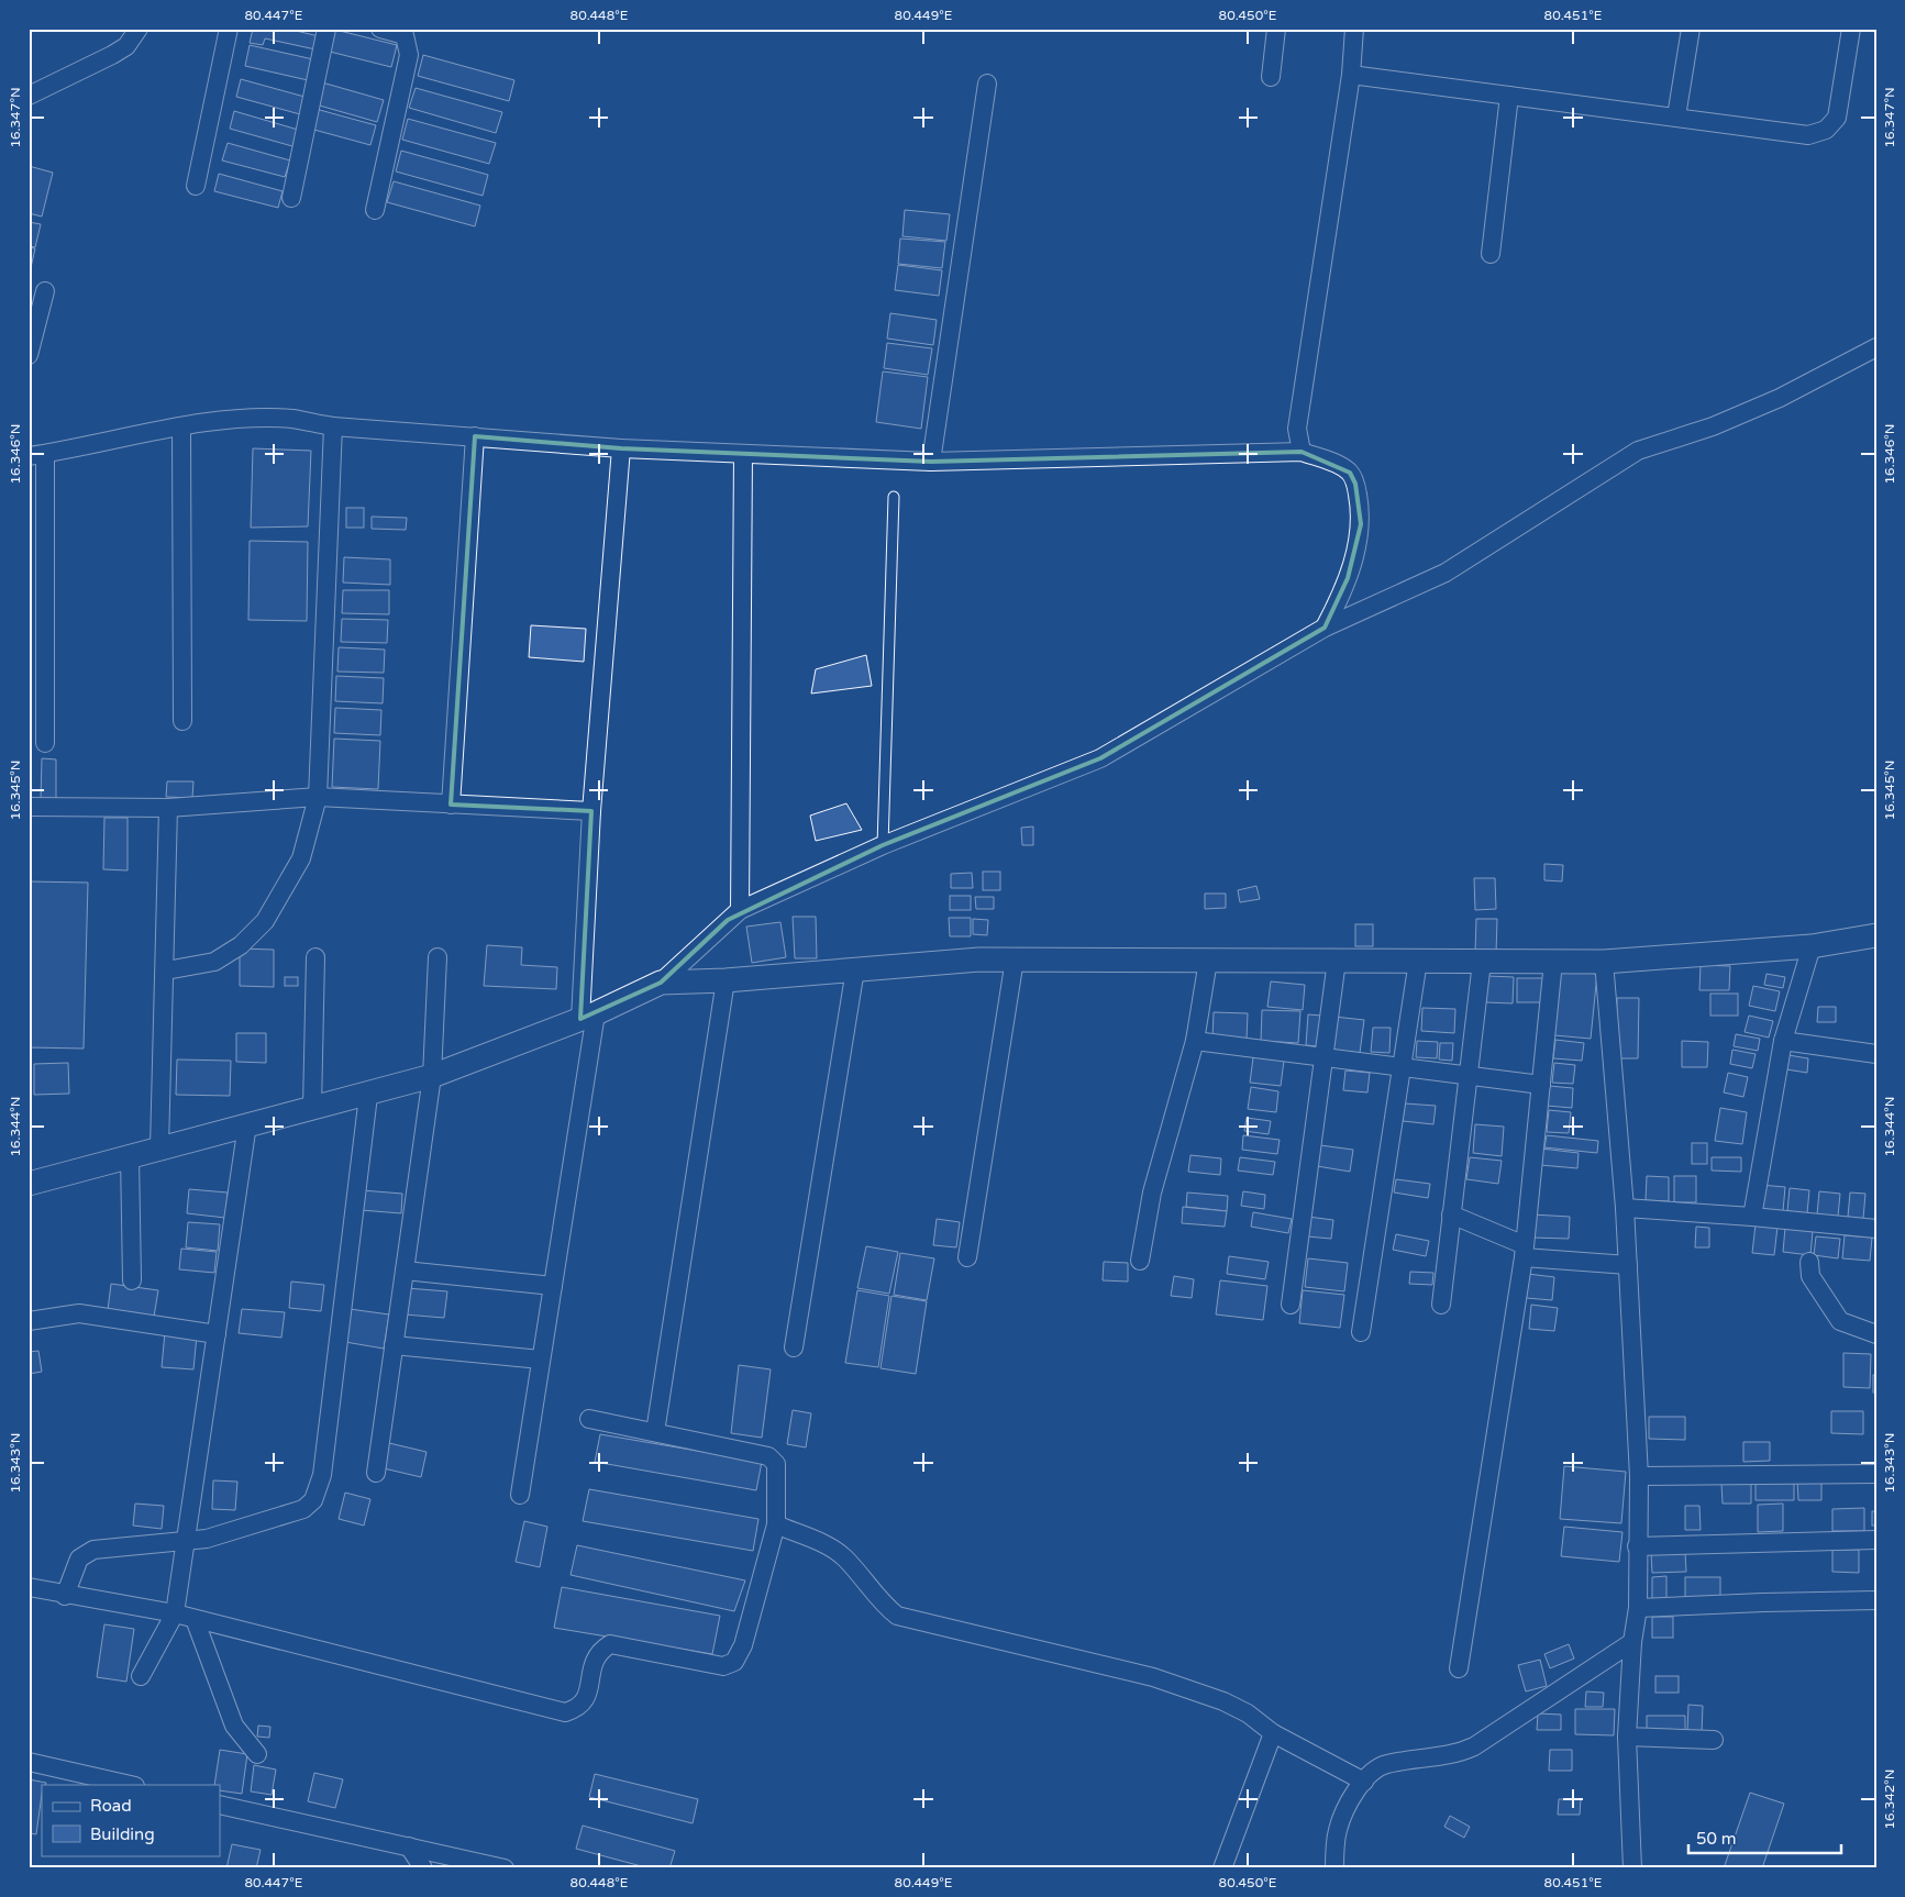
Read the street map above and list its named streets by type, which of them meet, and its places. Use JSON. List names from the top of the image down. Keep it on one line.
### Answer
{"legend":["Road","Building"],"scale_bar":"50 m","coordinates":["80.447°E","80.448°E","80.449°E","80.450°E","80.451°E","16.347°N","16.346°N","16.345°N","16.344°N","16.343°N","16.342°N"]}
